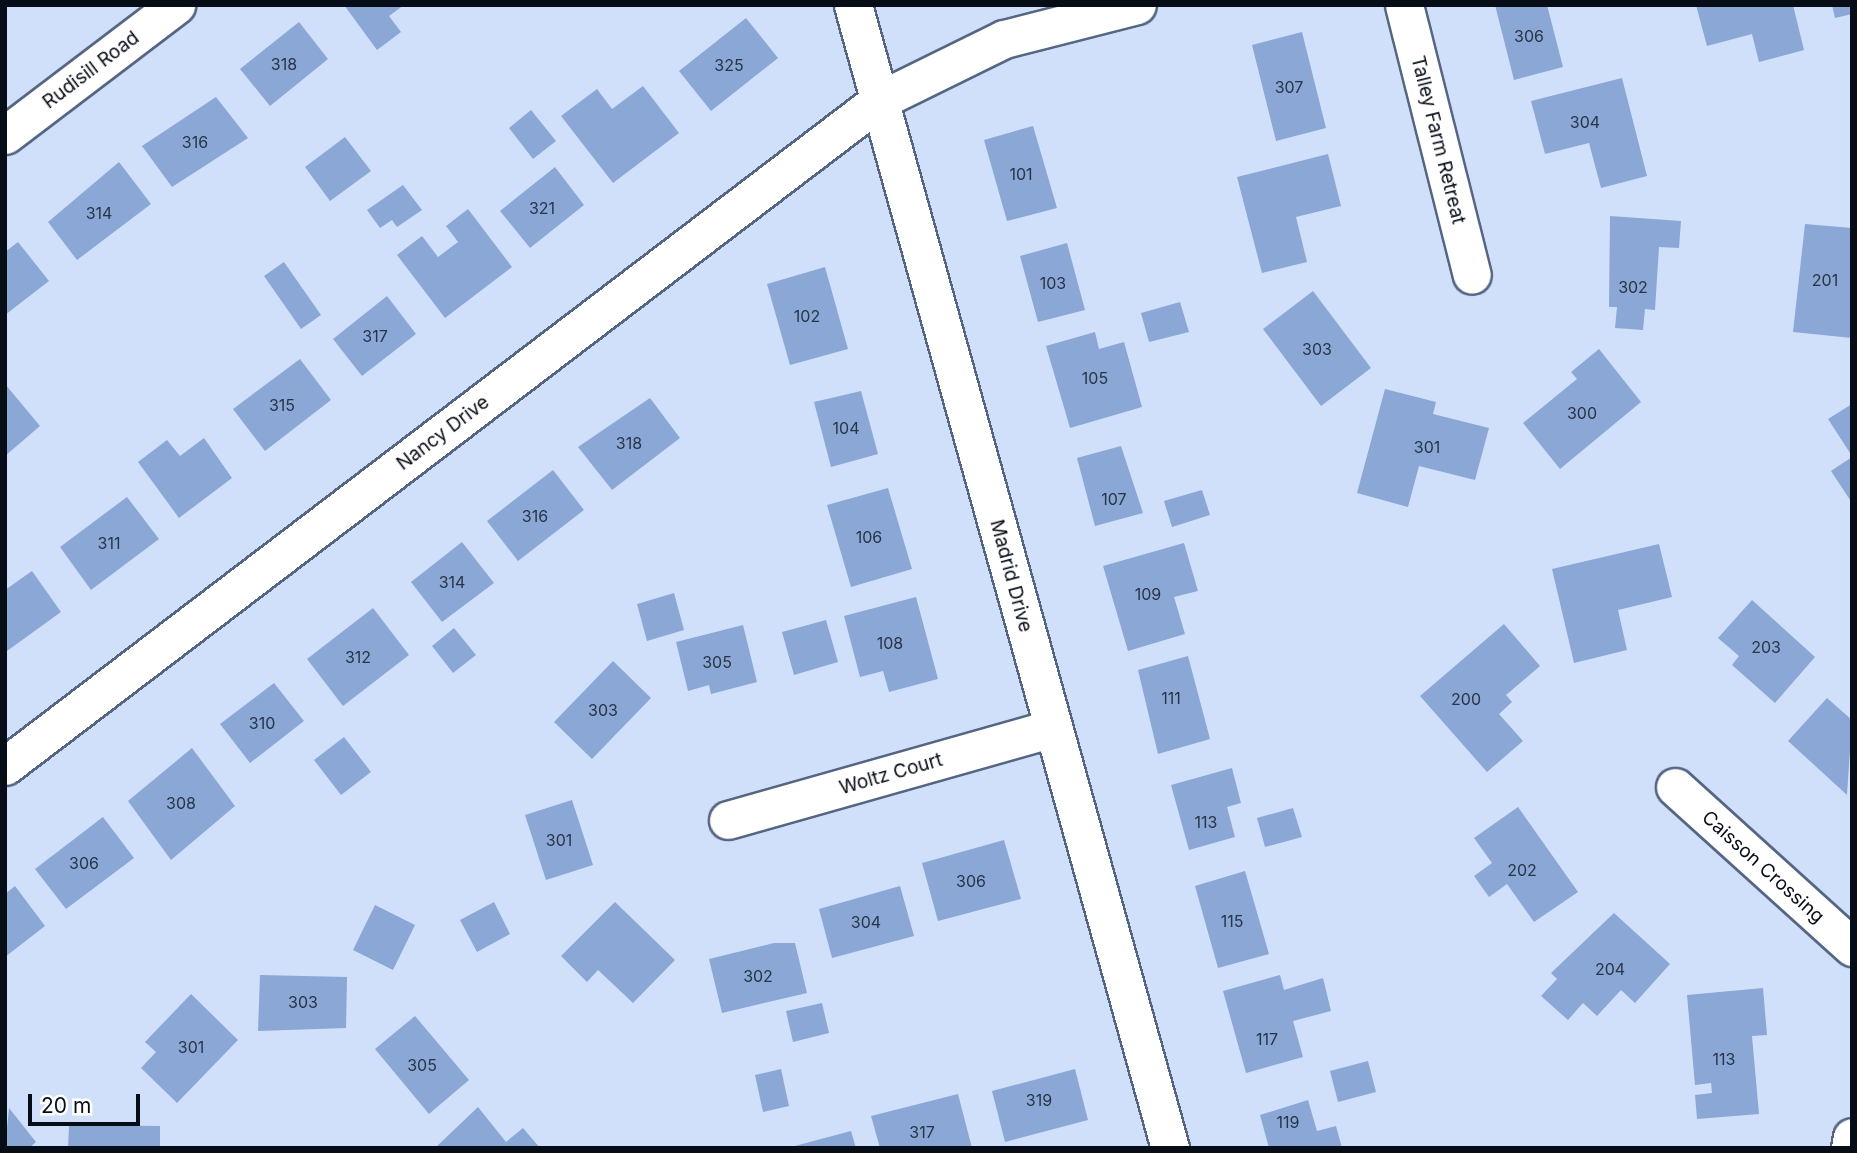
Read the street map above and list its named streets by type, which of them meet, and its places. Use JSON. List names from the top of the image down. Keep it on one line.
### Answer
{"streets":{"street":["Rudisill Road","Talley Farm Retreat","Nancy Drive","Madrid Drive","Woltz Court","Caisson Crossing"]},"crossings":[["Nancy Drive","Madrid Drive"],["Madrid Drive","Woltz Court"]],"house_numbers":["306","318","325","307","304","316","101","321","314","201","103","302","102","317","303","105","315","300","104","318","301","107","316","106","311","314","109","108","203","312","305","111","200","303","310","308","113","301","306","202","306","115","304","204","302","303","117","301","113","305","319","119","317"],"scale_bar":"20 m"}
